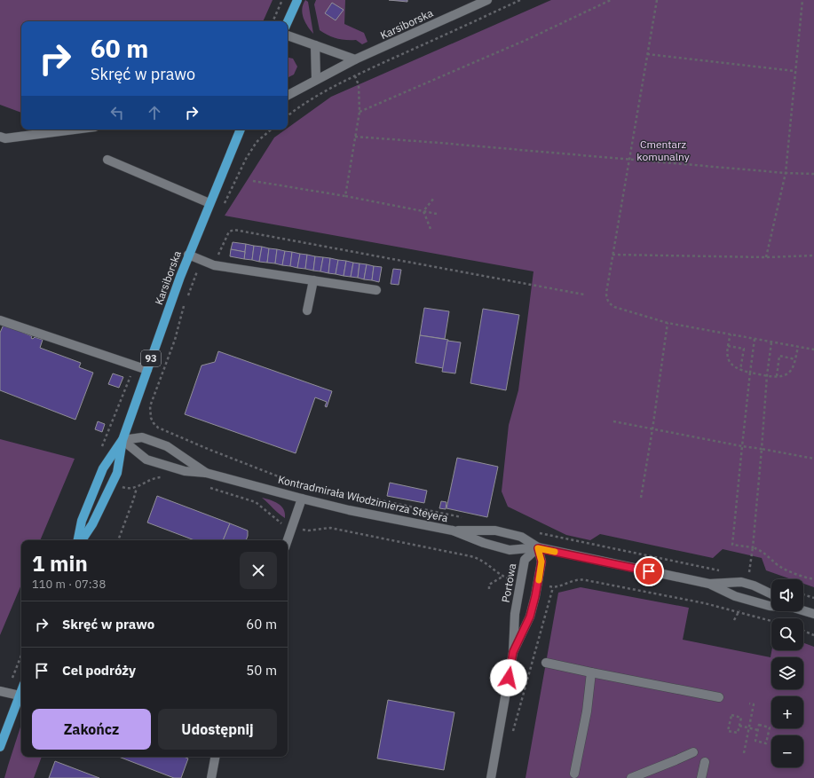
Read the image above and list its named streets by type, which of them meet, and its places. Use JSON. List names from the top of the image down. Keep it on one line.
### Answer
{"streets":{"main road":["Karsiborska","93"],"street":["Kontradmirała Włodzimierza Steyera","Portowa"]},"crossings":[["Karsiborska","Kontradmirała Włodzimierza Steyera"],["Kontradmirała Włodzimierza Steyera","Portowa"]],"parks":["Cmentarz komunalny"],"page":{"turn":["60 m","Skręć w prawo"],"heading":["1 min","110 m · 07:38"],"map_buttons":["+","−"],"list":[{"name":"Skręć w prawo","value":"60 m"},{"name":"Cel podróży","value":"50 m"}],"buttons":["Zakończ","Udostępnij"]}}
